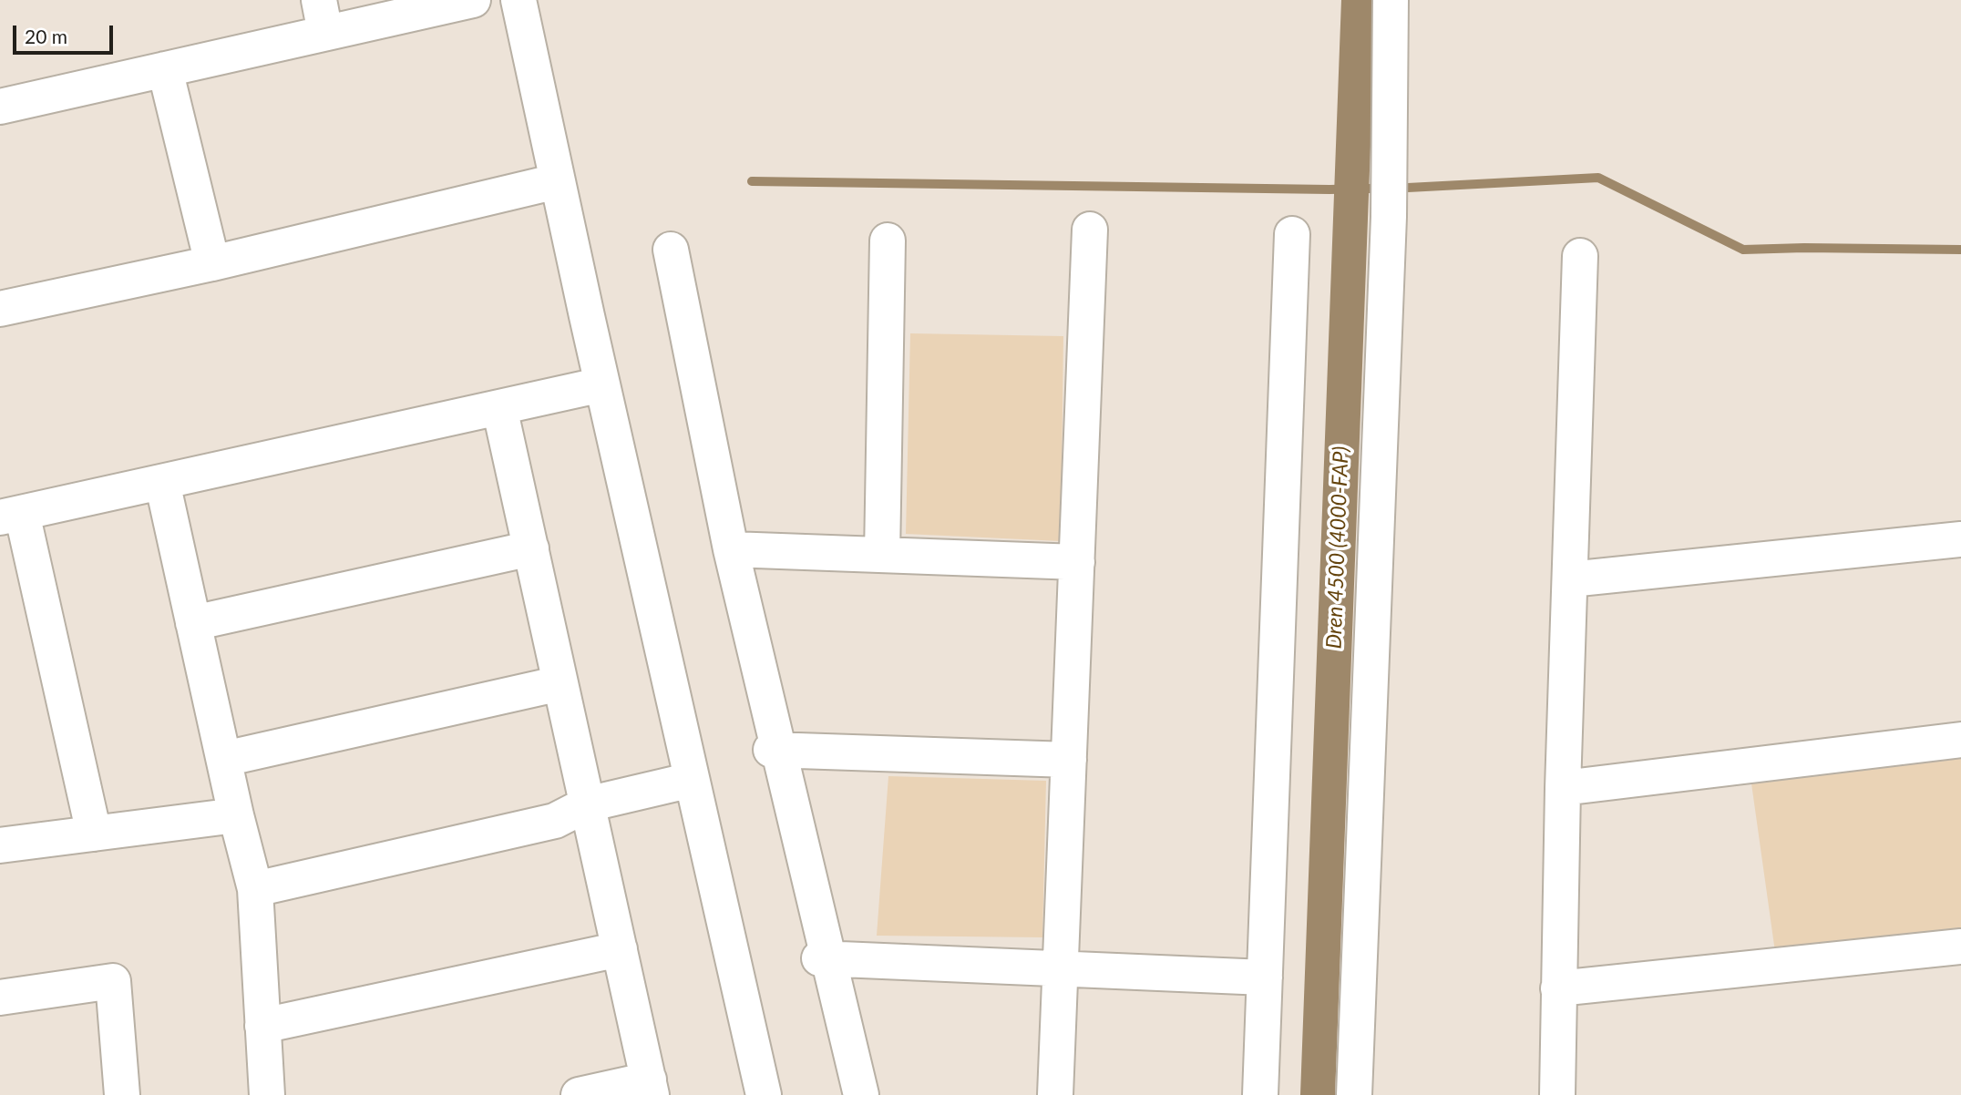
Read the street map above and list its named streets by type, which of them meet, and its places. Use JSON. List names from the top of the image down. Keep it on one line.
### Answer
{"water":["Dren 4500 (4000-FAP)"],"scale_bar":"20 m"}
